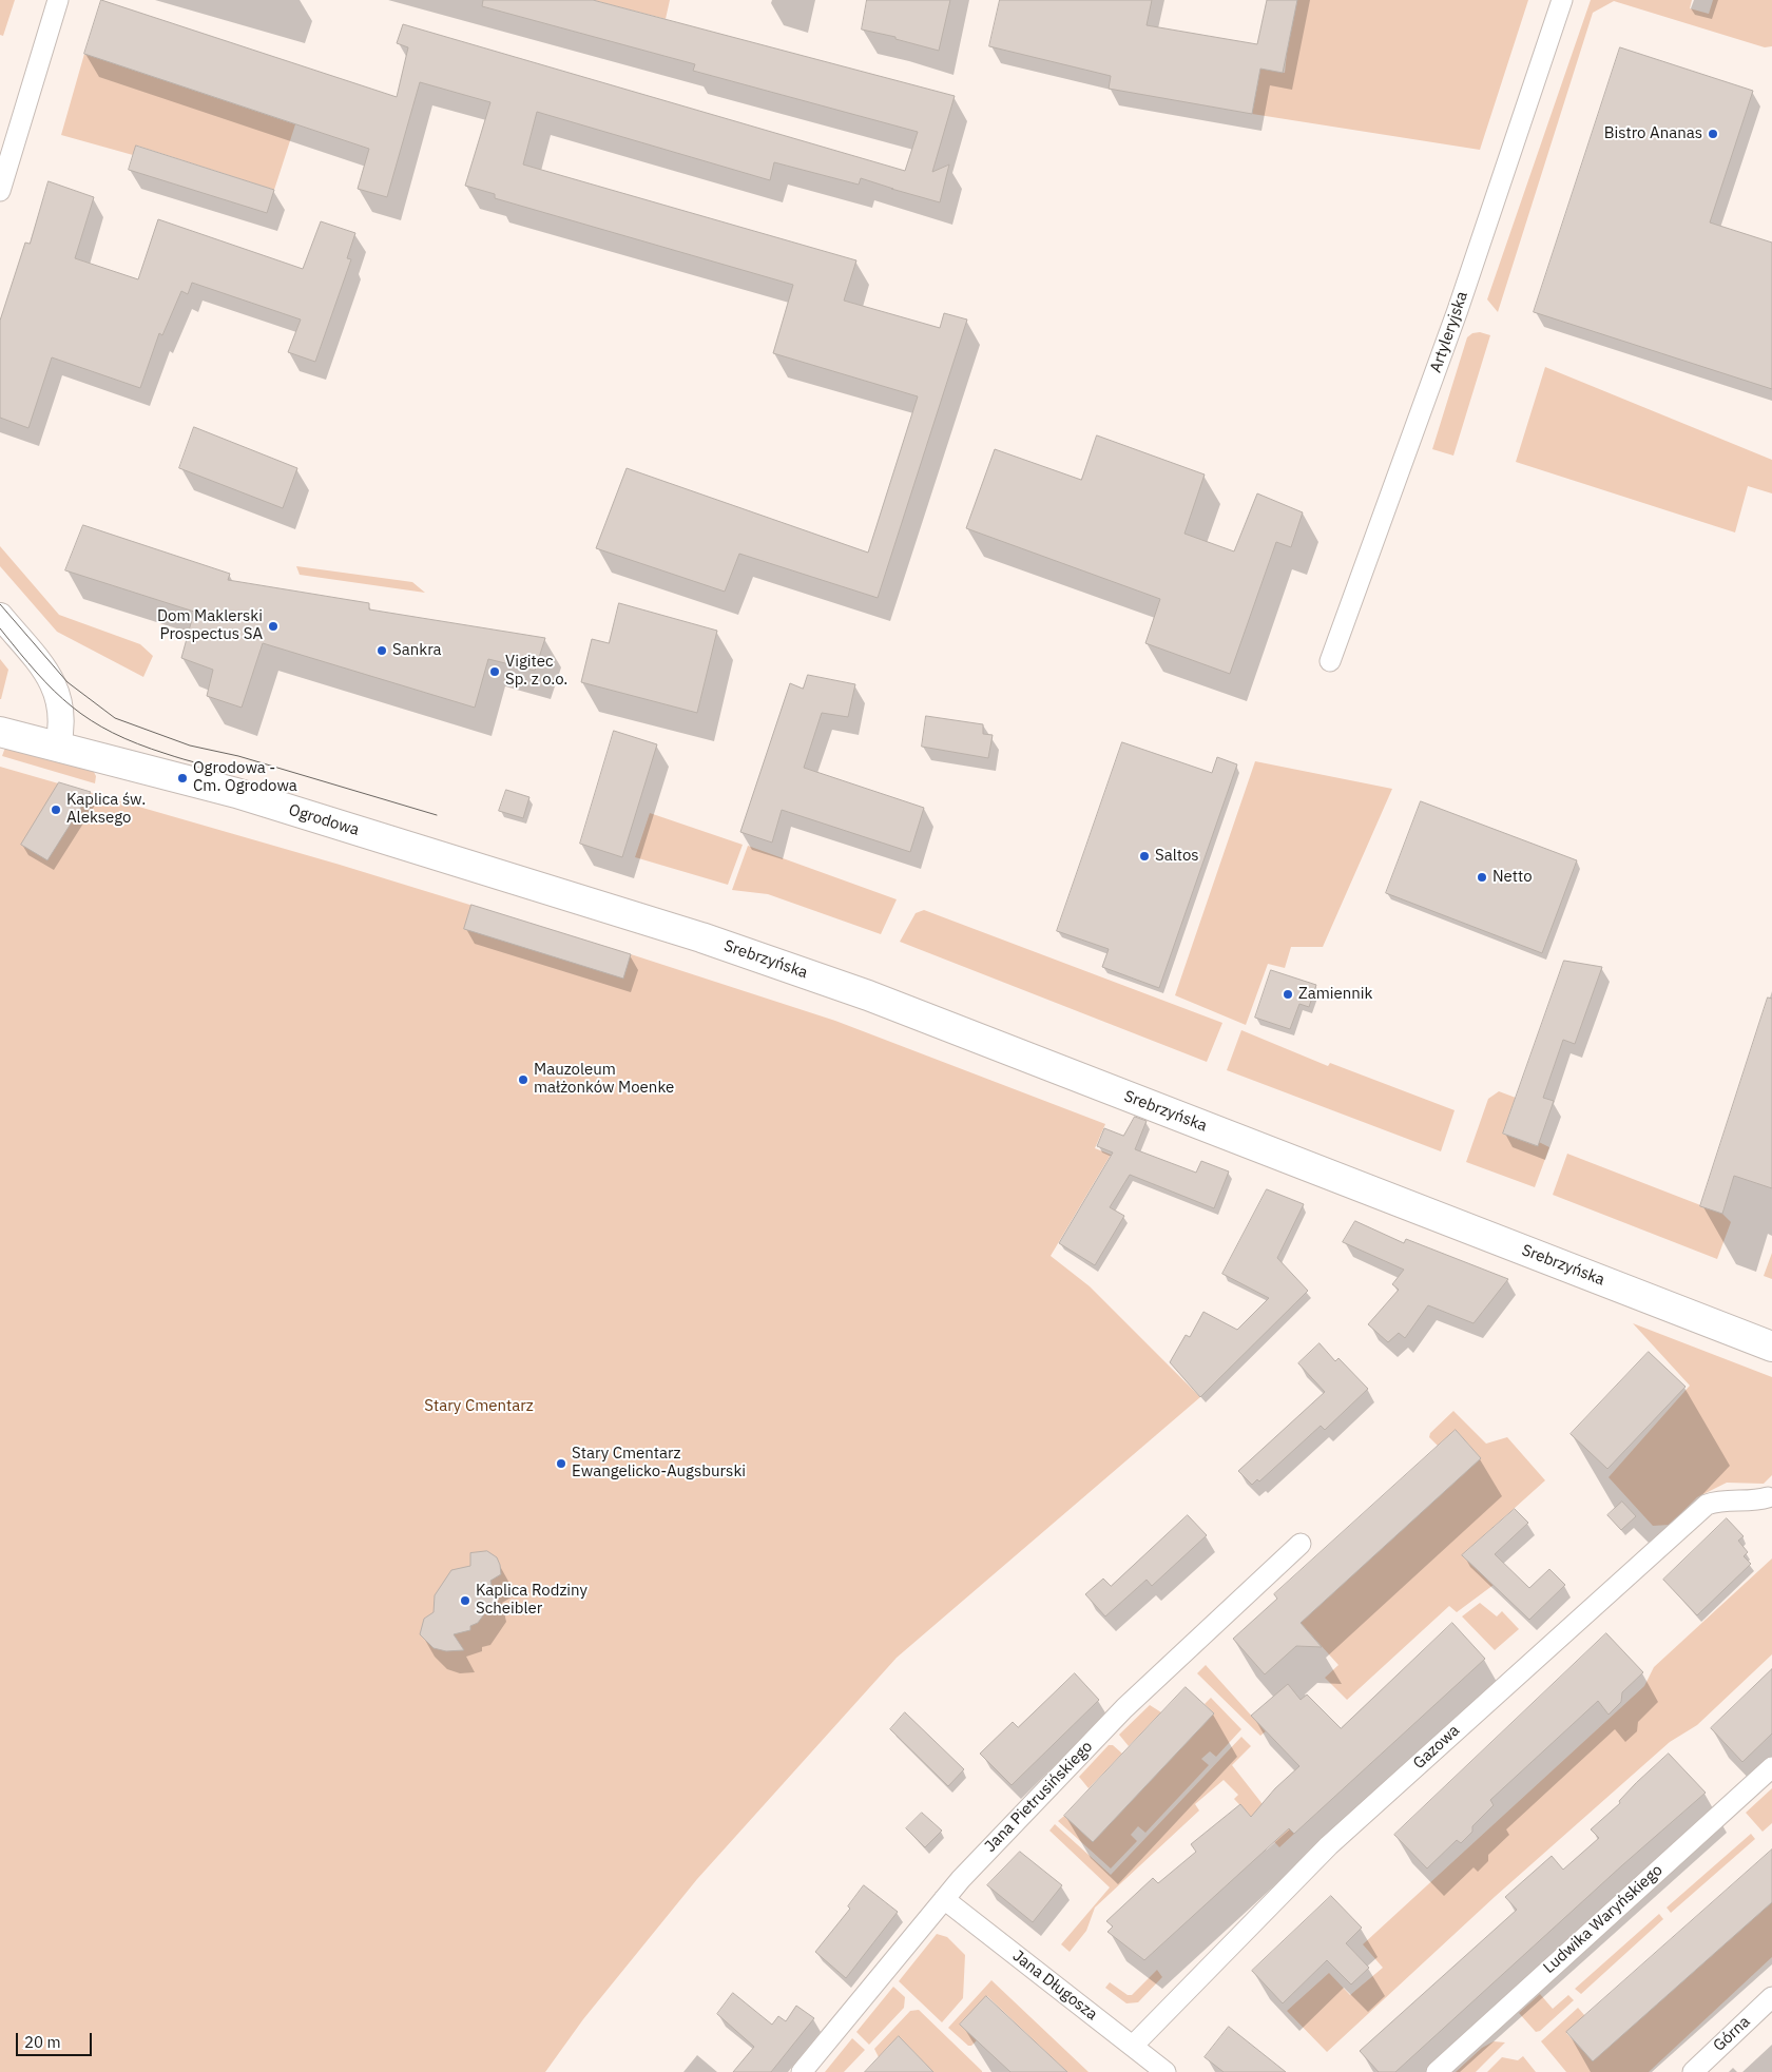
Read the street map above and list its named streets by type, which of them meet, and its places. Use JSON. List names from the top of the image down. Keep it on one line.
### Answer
{"streets":{"main road":["Ogrodowa","Srebrzyńska"],"street":["Artyleryjska","Gazowa","Jana Pietrusińskiego","Ludwika Waryńskiego","Jana Długosza","Górna"]},"crossings":[["Ogrodowa","Srebrzyńska"],["Gazowa","Jana Długosza"],["Jana Pietrusińskiego","Jana Długosza"]],"parks":["Stary Cmentarz"],"places":["Bistro Ananas","Dom Maklerski Prospectus SA","Sankra","Vigitec Sp. z o.o.","Ogrodowa - Cm. Ogrodowa","Kaplica św. Aleksego","Saltos","Netto","Zamiennik","Mauzoleum małżonków Moenke","Stary Cmentarz Ewangelicko-Augsburski","Kaplica Rodziny Scheibler"],"scale_bar":"20 m"}
